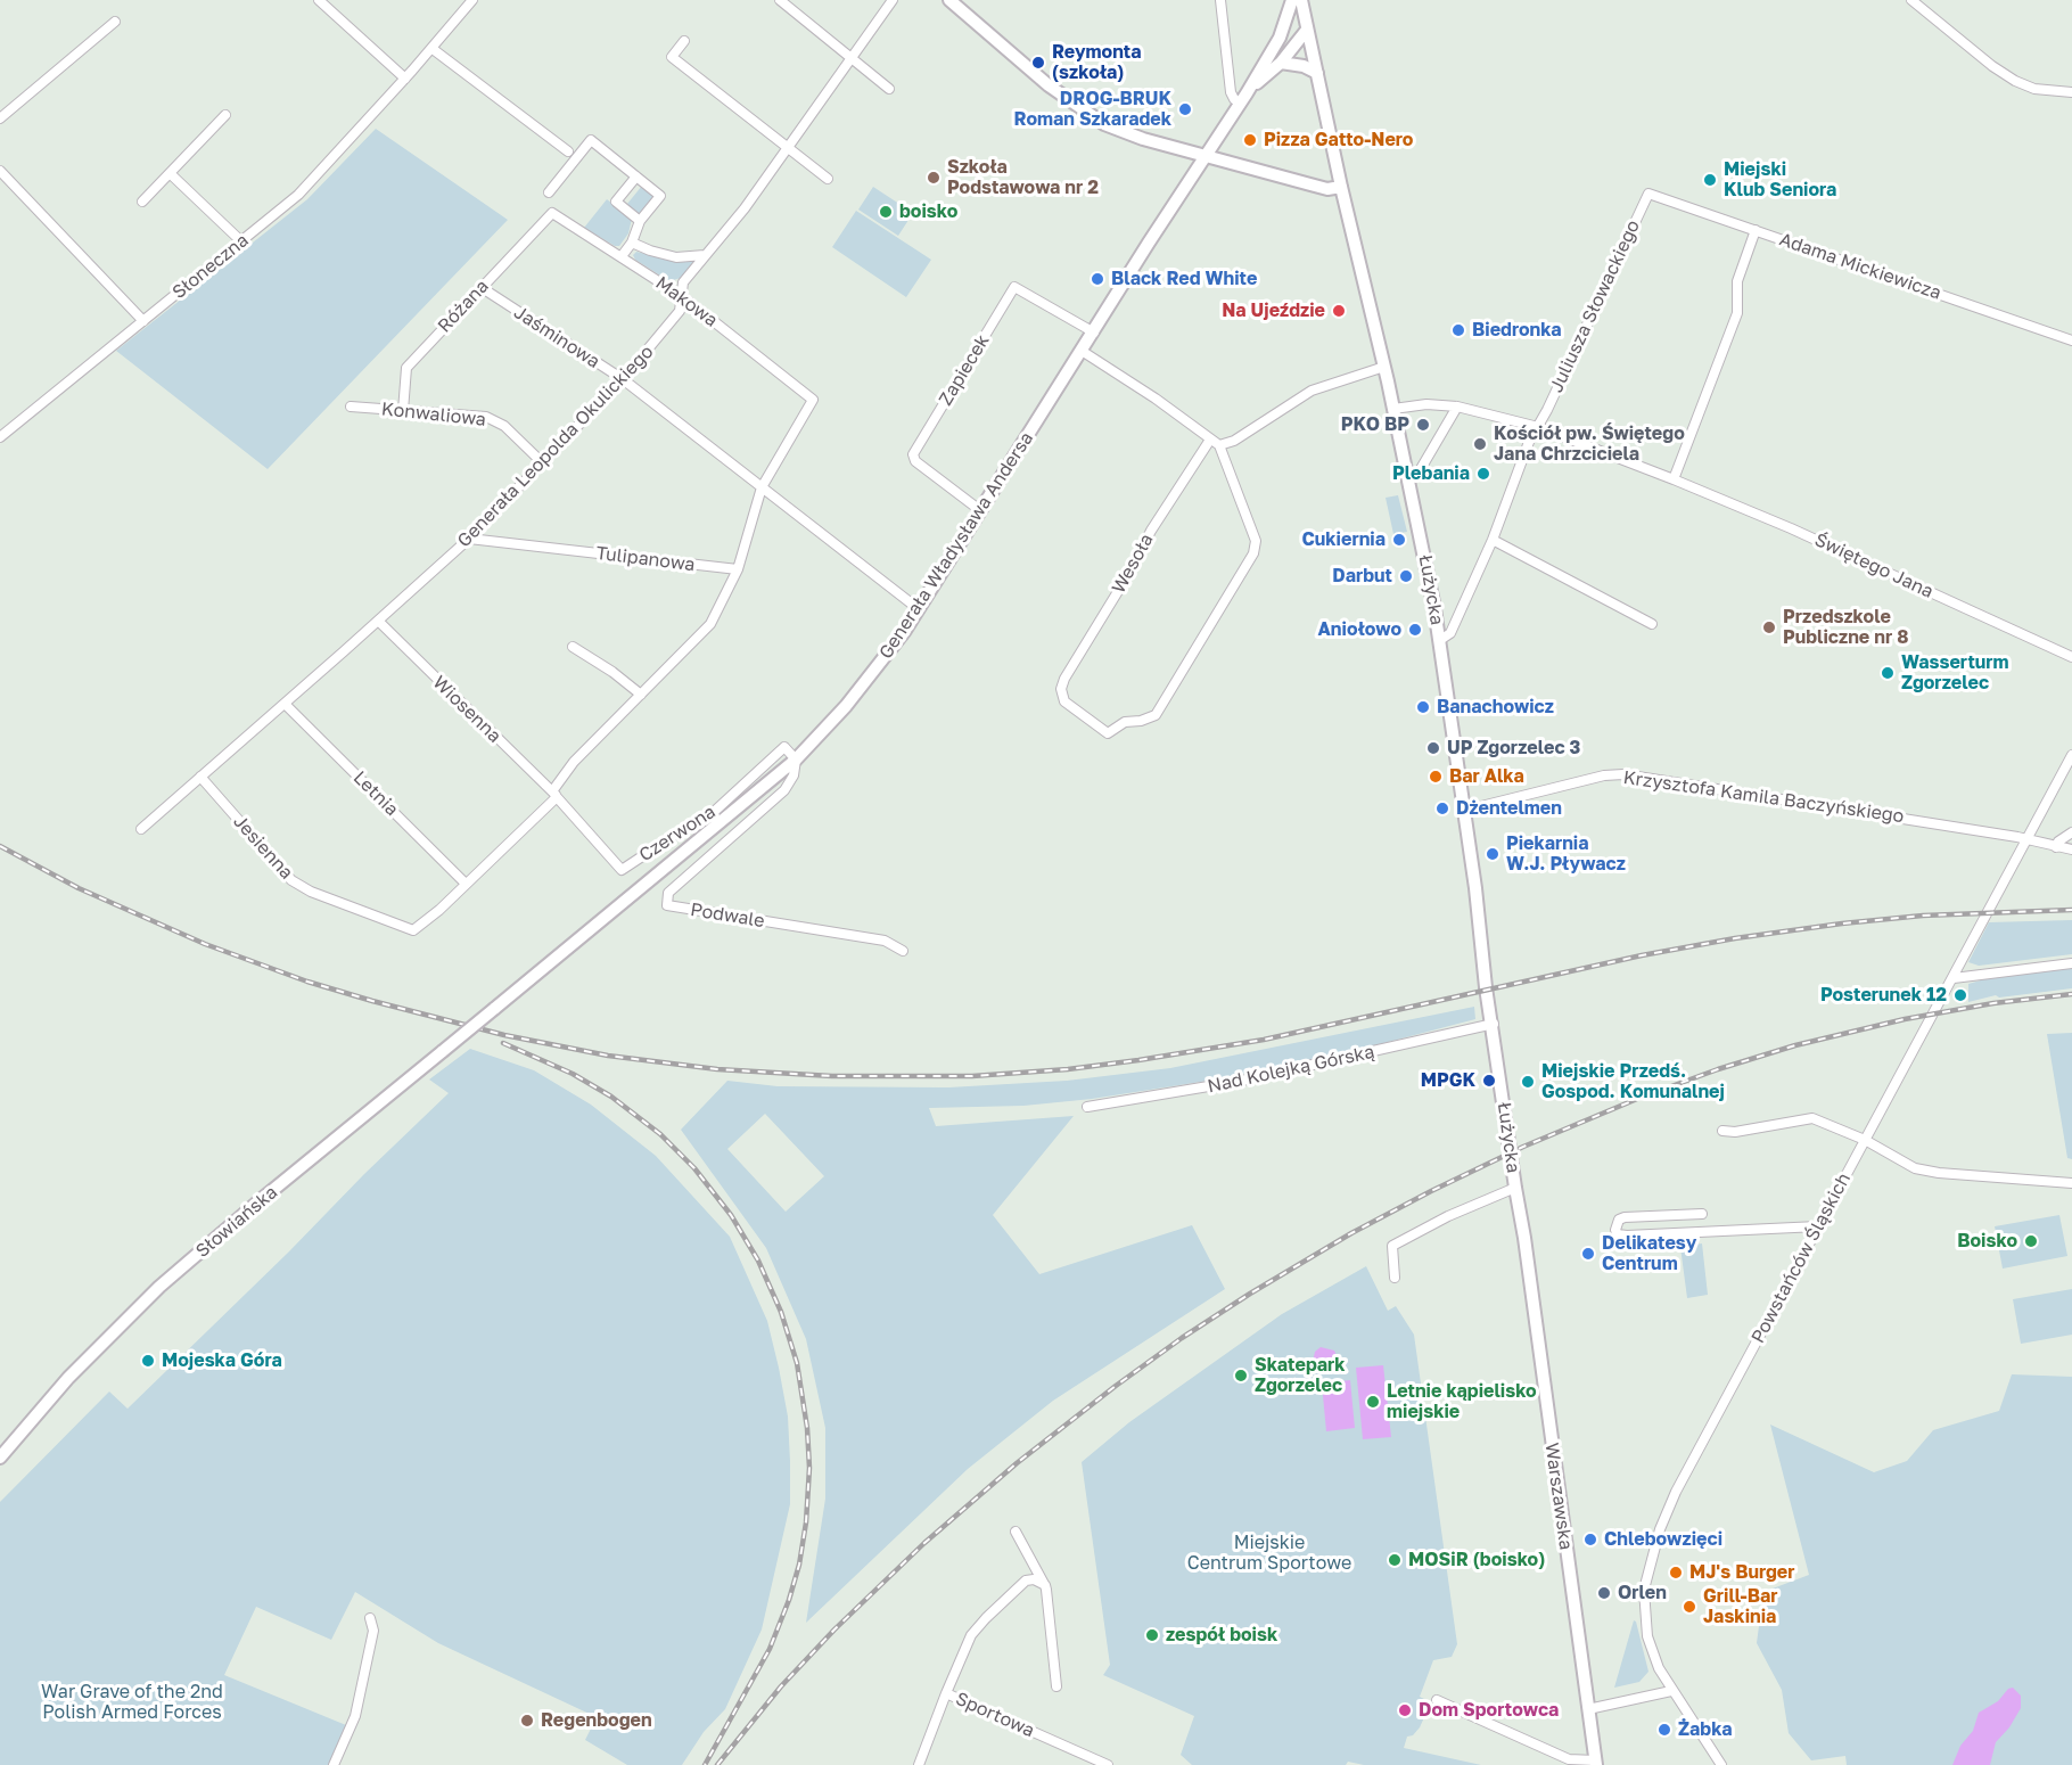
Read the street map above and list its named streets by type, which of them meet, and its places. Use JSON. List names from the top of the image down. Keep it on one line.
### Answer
{"streets":{"street":["Słoneczna","Adama Mickiewicza","Makowa","Różana","Juliusza Słowackiego","Jaśminowa","Zapiecek","Konwaliowa","Generała Leopolda Okulickiego","Generała Władysława Andersa","Tulipanowa","Wesoła","Świętego Jana","Łużycka","Wiosenna","Letnia","Krzysztofa Kamila Baczyńskiego","Czerwona","Jesienna","Podwale","Nad Kolejką Górską","Słowiańska","Powstańców Śląskich","Warszawska","Sportowa"]},"crossings":[["Adama Mickiewicza","Juliusza Słowackiego"],["Makowa","Różana"],["Makowa","Jaśminowa"],["Makowa","Generała Leopolda Okulickiego"],["Różana","Jaśminowa"],["Różana","Konwaliowa"],["Juliusza Słowackiego","Świętego Jana"],["Juliusza Słowackiego","Łużycka"],["Jaśminowa","Generała Leopolda Okulickiego"],["Jaśminowa","Generała Władysława Andersa"],["Zapiecek","Generała Władysława Andersa"],["Konwaliowa","Generała Leopolda Okulickiego"],["Generała Leopolda Okulickiego","Tulipanowa"],["Generała Leopolda Okulickiego","Wiosenna"],["Generała Leopolda Okulickiego","Letnia"],["Generała Leopolda Okulickiego","Jesienna"],["Generała Władysława Andersa","Łużycka"],["Generała Władysława Andersa","Czerwona"],["Generała Władysława Andersa","Podwale"],["Generała Władysława Andersa","Słowiańska"],["Świętego Jana","Łużycka"],["Łużycka","Krzysztofa Kamila Baczyńskiego"],["Łużycka","Nad Kolejką Górską"],["Łużycka","Warszawska"],["Wiosenna","Czerwona"],["Letnia","Jesienna"],["Krzysztofa Kamila Baczyńskiego","Powstańców Śląskich"],["Czerwona","Podwale"]],"parks":["Miejskie Centrum Sportowe","War Grave of the 2nd Polish Armed Forces"],"places":["Reymonta (szkoła)","DROG-BRUK Roman Szkaradek","Pizza Gatto-Nero","Szkoła Podstawowa nr 2","Miejski Klub Seniora","boisko","Black Red White","Na Ujeździe","Biedronka","PKO BP","Kościół pw. Świętego Jana Chrzciciela","Plebania","Cukiernia","Darbut","Przedszkole Publiczne nr 8","Aniołowo","Wasserturm Zgorzelec","Banachowicz","UP Zgorzelec 3","Bar Alka","Dżentelmen","Piekarnia W.J. Pływacz","Posterunek 12","MPGK","Miejskie Przedś. Gospod. Komunalnej","Boisko","Delikatesy Centrum","Mojeska Góra","Skatepark Zgorzelec","Letnie kąpielisko miejskie","Chlebowzięci","MOSiR (boisko)","MJ's Burger","Orlen","Grill-Bar Jaskinia","zespół boisk","Dom Sportowca","Regenbogen","Żabka"]}
